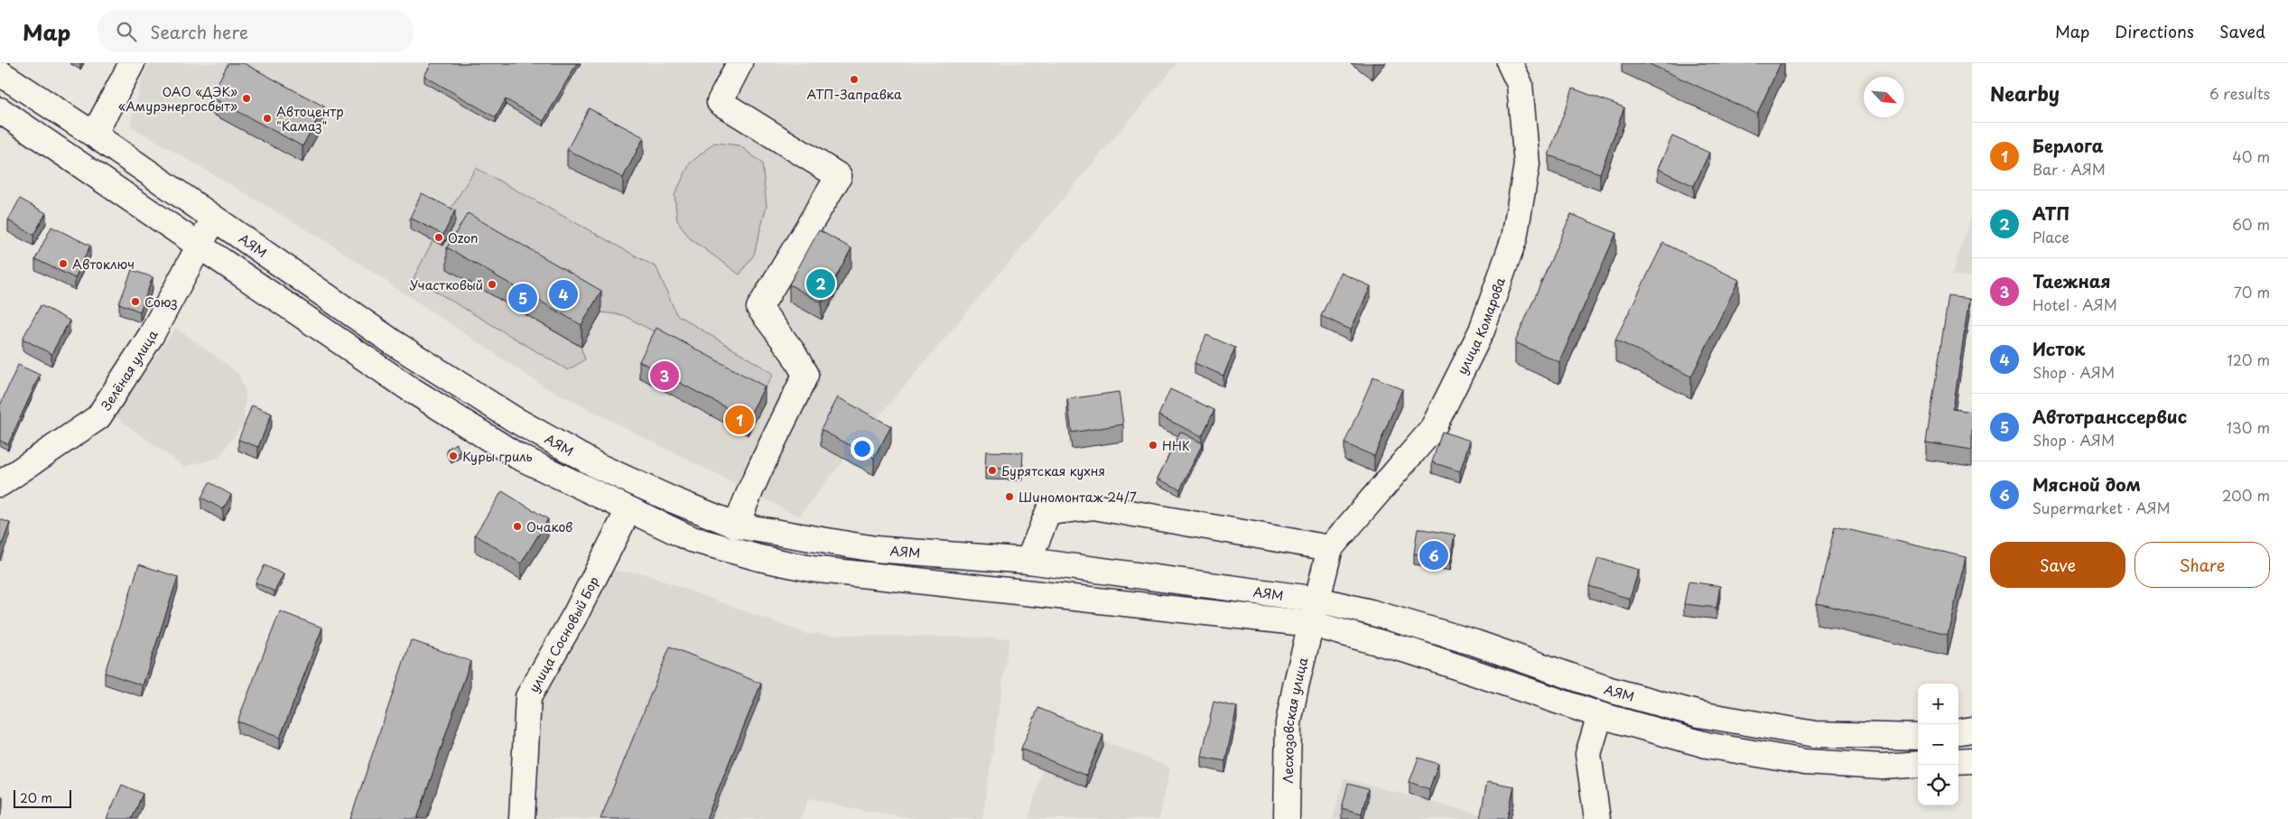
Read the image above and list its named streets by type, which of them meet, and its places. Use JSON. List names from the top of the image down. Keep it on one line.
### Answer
{"streets":{"main road":["АЯМ","улица Комарова","Зелёная улица","улица Сосновый Бор","Лесхозовская улица"]},"crossings":[["АЯМ","Зелёная улица"],["АЯМ","улица Сосновый Бор"],["АЯМ","Лесхозовская улица"],["улица Комарова","Лесхозовская улица"]],"places":["АТП-Заправка","ОАО «ДЭК» «Амурэнергосбыт»","Автоцентр \"Камаз\"","Ozon","Автоключ","Участковый","Союз","ННК","Куры гриль","Бурятская кухня","Шиномонтаж 24/7","Очаков"],"scale_bar":"20 m","north":"bottom right","page":{"header":"Map","search":"Search here","nav":["Map","Directions","Saved"],"heading":["Nearby","6 results"],"list":[{"mark":"1","name":"Берлога","note":"Bar · АЯМ","value":"40 m"},{"mark":"2","name":"АТП","note":"Place","value":"60 m"},{"mark":"3","name":"Таежная","note":"Hotel · АЯМ","value":"70 m"},{"mark":"4","name":"Исток","note":"Shop · АЯМ","value":"120 m"},{"mark":"5","name":"Автотранссервис","note":"Shop · АЯМ","value":"130 m"},{"mark":"6","name":"Мясной дом","note":"Supermarket · АЯМ","value":"200 m"}],"pins":["2","4","5","3","1","6"],"buttons":["Save","Share"],"map_buttons":["+","−"],"scale":"20 m"}}
